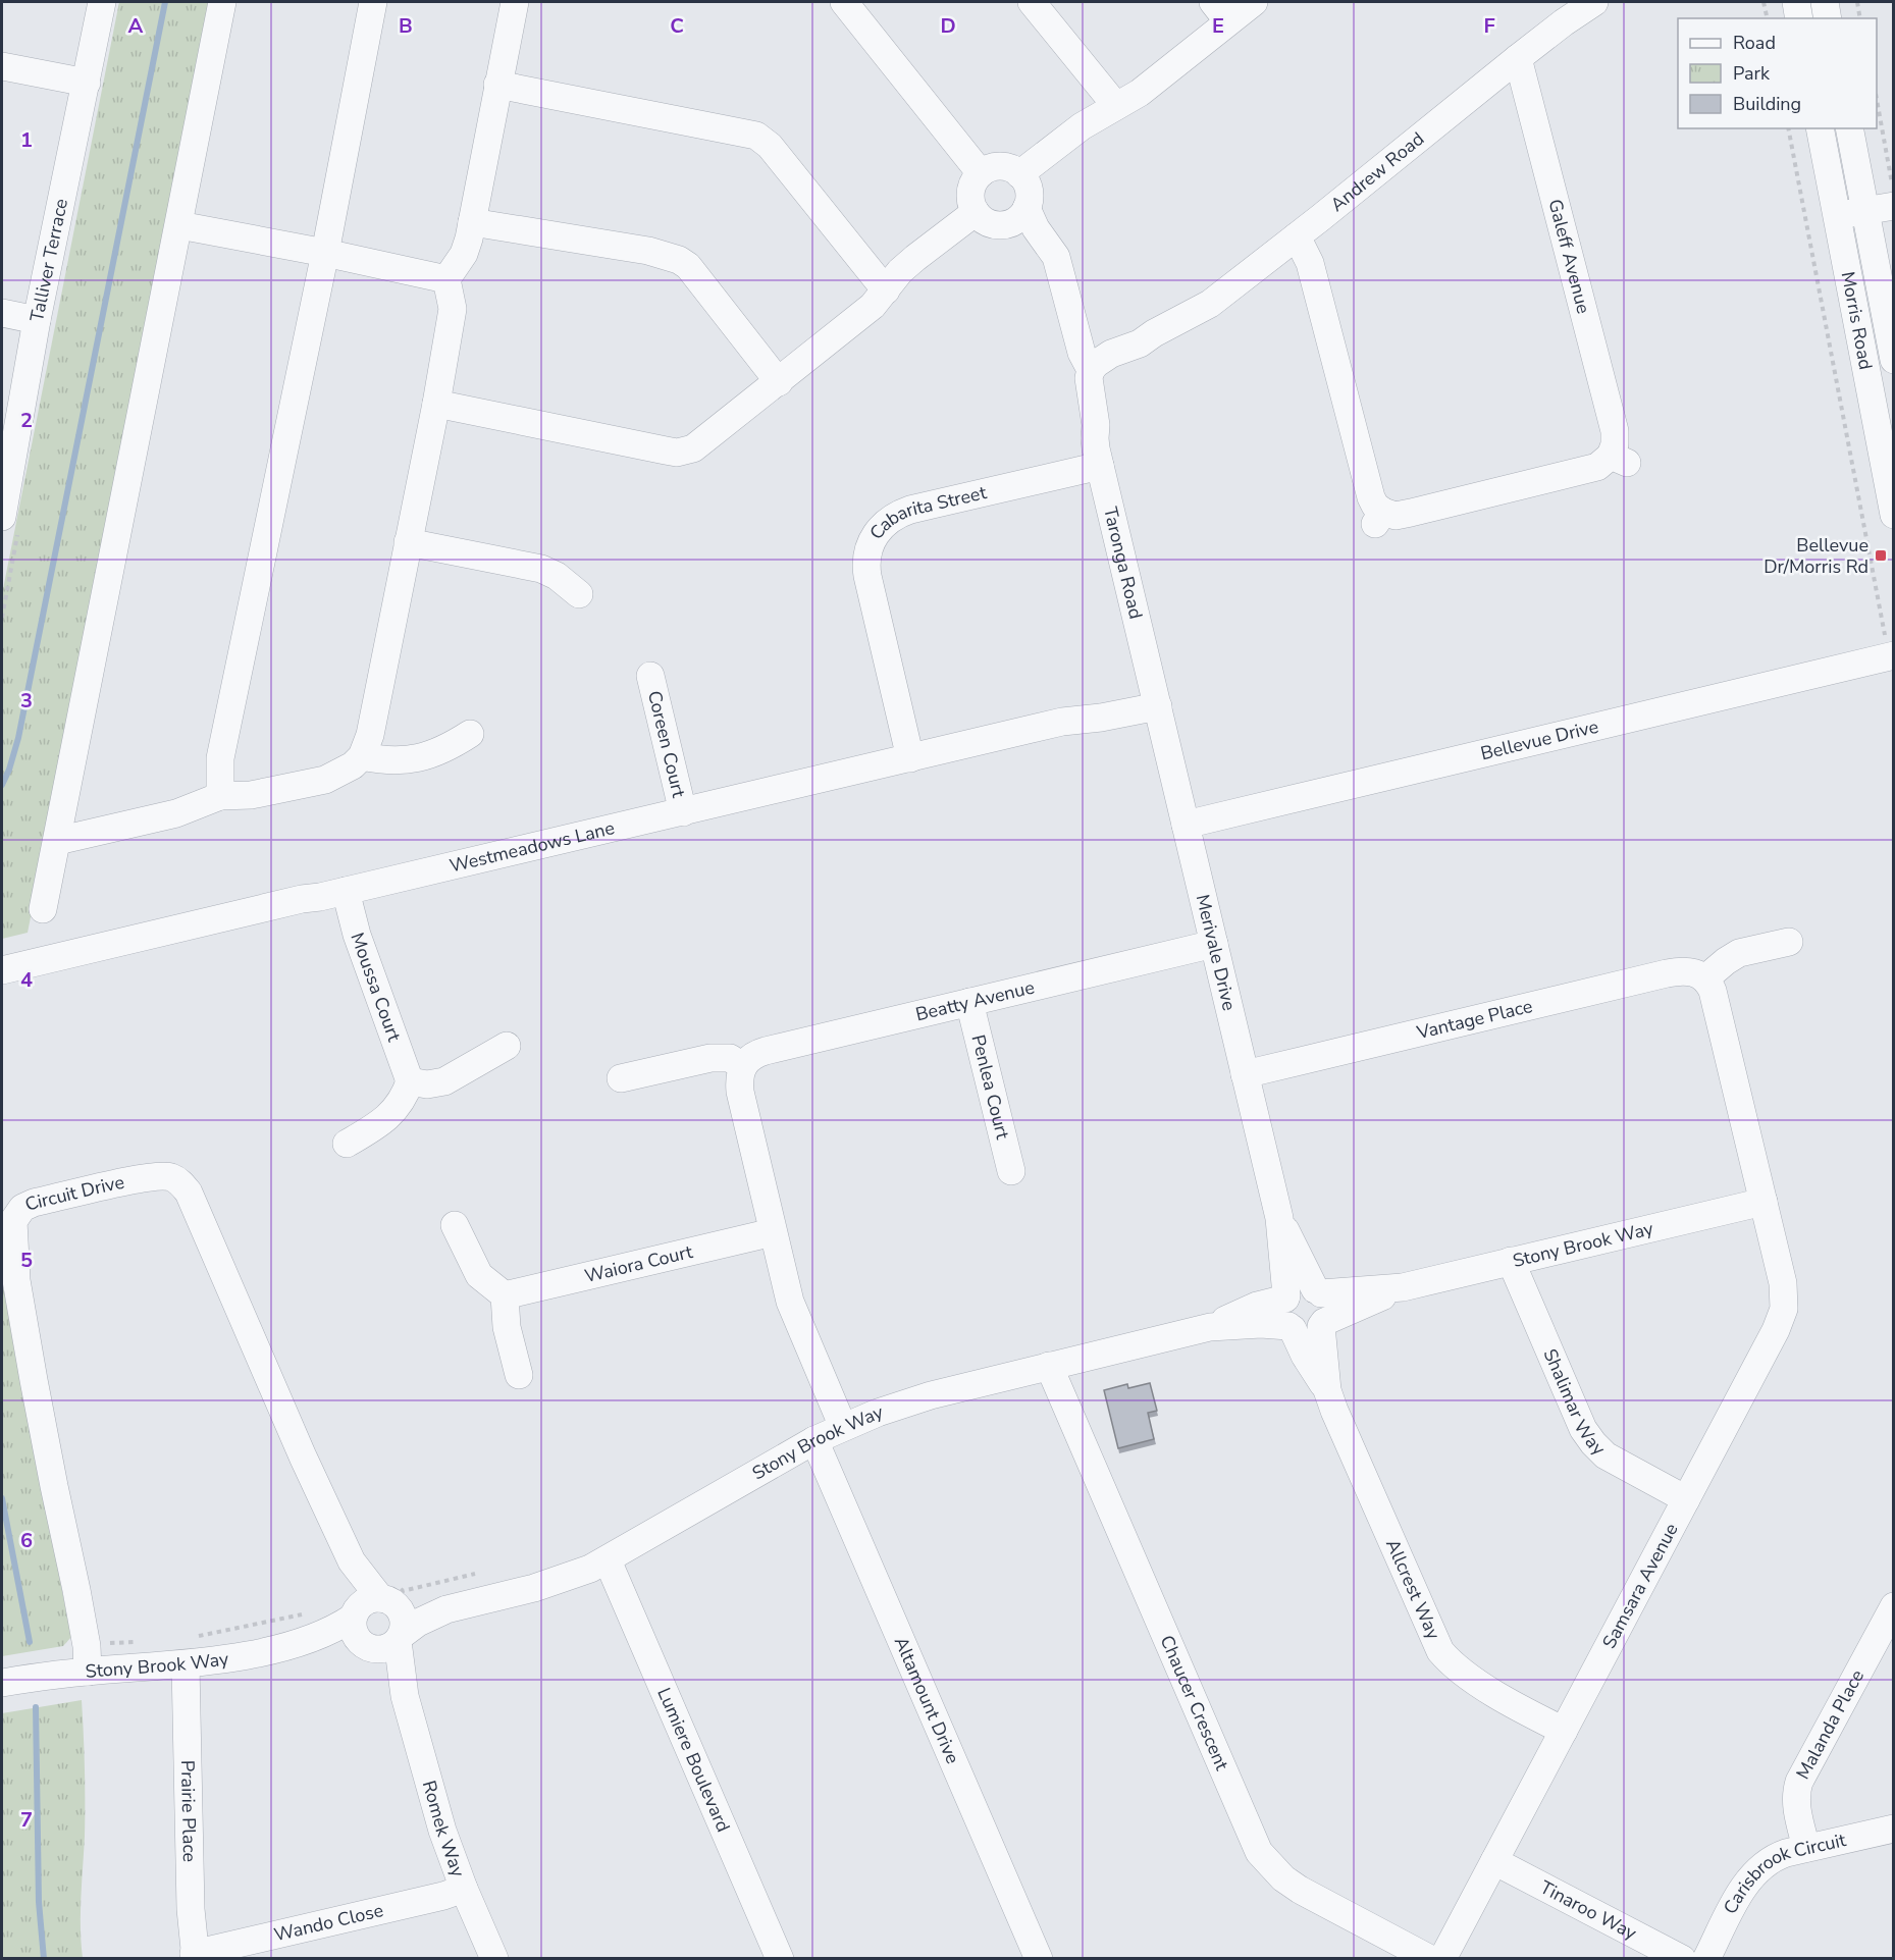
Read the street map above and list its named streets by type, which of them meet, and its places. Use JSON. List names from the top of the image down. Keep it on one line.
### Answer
{"streets":{"street":["Andrew Road","Galeff Avenue","Talliver Terrace","Morris Road","Cabarita Street","Taronga Road","Bellevue Drive","Coreen Court","Westmeadows Lane","Merivale Drive","Moussa Court","Beatty Avenue","Vantage Place","Penlea Court","Circuit Drive","Stony Brook Way","Waiora Court","Shalimar Way","Samsara Avenue","Allcrest Way","Altamount Drive","Chaucer Crescent","Malanda Place","Lumiere Boulevard","Prairie Place","Romek Way","Carisbrook Circuit","Tinaroo Way","Wando Close"]},"crossings":[["Andrew Road","Galeff Avenue"],["Andrew Road","Taronga Road"],["Cabarita Street","Taronga Road"],["Cabarita Street","Westmeadows Lane"],["Taronga Road","Westmeadows Lane"],["Taronga Road","Merivale Drive"],["Bellevue Drive","Merivale Drive"],["Coreen Court","Westmeadows Lane"],["Westmeadows Lane","Merivale Drive"],["Westmeadows Lane","Moussa Court"],["Merivale Drive","Beatty Avenue"],["Merivale Drive","Vantage Place"],["Merivale Drive","Stony Brook Way"],["Merivale Drive","Allcrest Way"],["Beatty Avenue","Penlea Court"],["Circuit Drive","Stony Brook Way"],["Circuit Drive","Romek Way"],["Stony Brook Way","Shalimar Way"],["Stony Brook Way","Samsara Avenue"],["Stony Brook Way","Allcrest Way"],["Stony Brook Way","Altamount Drive"],["Stony Brook Way","Chaucer Crescent"],["Stony Brook Way","Lumiere Boulevard"],["Stony Brook Way","Prairie Place"],["Stony Brook Way","Romek Way"],["Shalimar Way","Samsara Avenue"],["Samsara Avenue","Allcrest Way"],["Samsara Avenue","Tinaroo Way"],["Malanda Place","Carisbrook Circuit"],["Prairie Place","Wando Close"],["Romek Way","Wando Close"]],"places":{"transit":["Bellevue Dr/Morris Rd"]},"legend":["Road","Park","Building"],"grid":{"columns":["A","B","C","D","E","F"],"rows":["1","2","3","4","5","6","7"]}}
